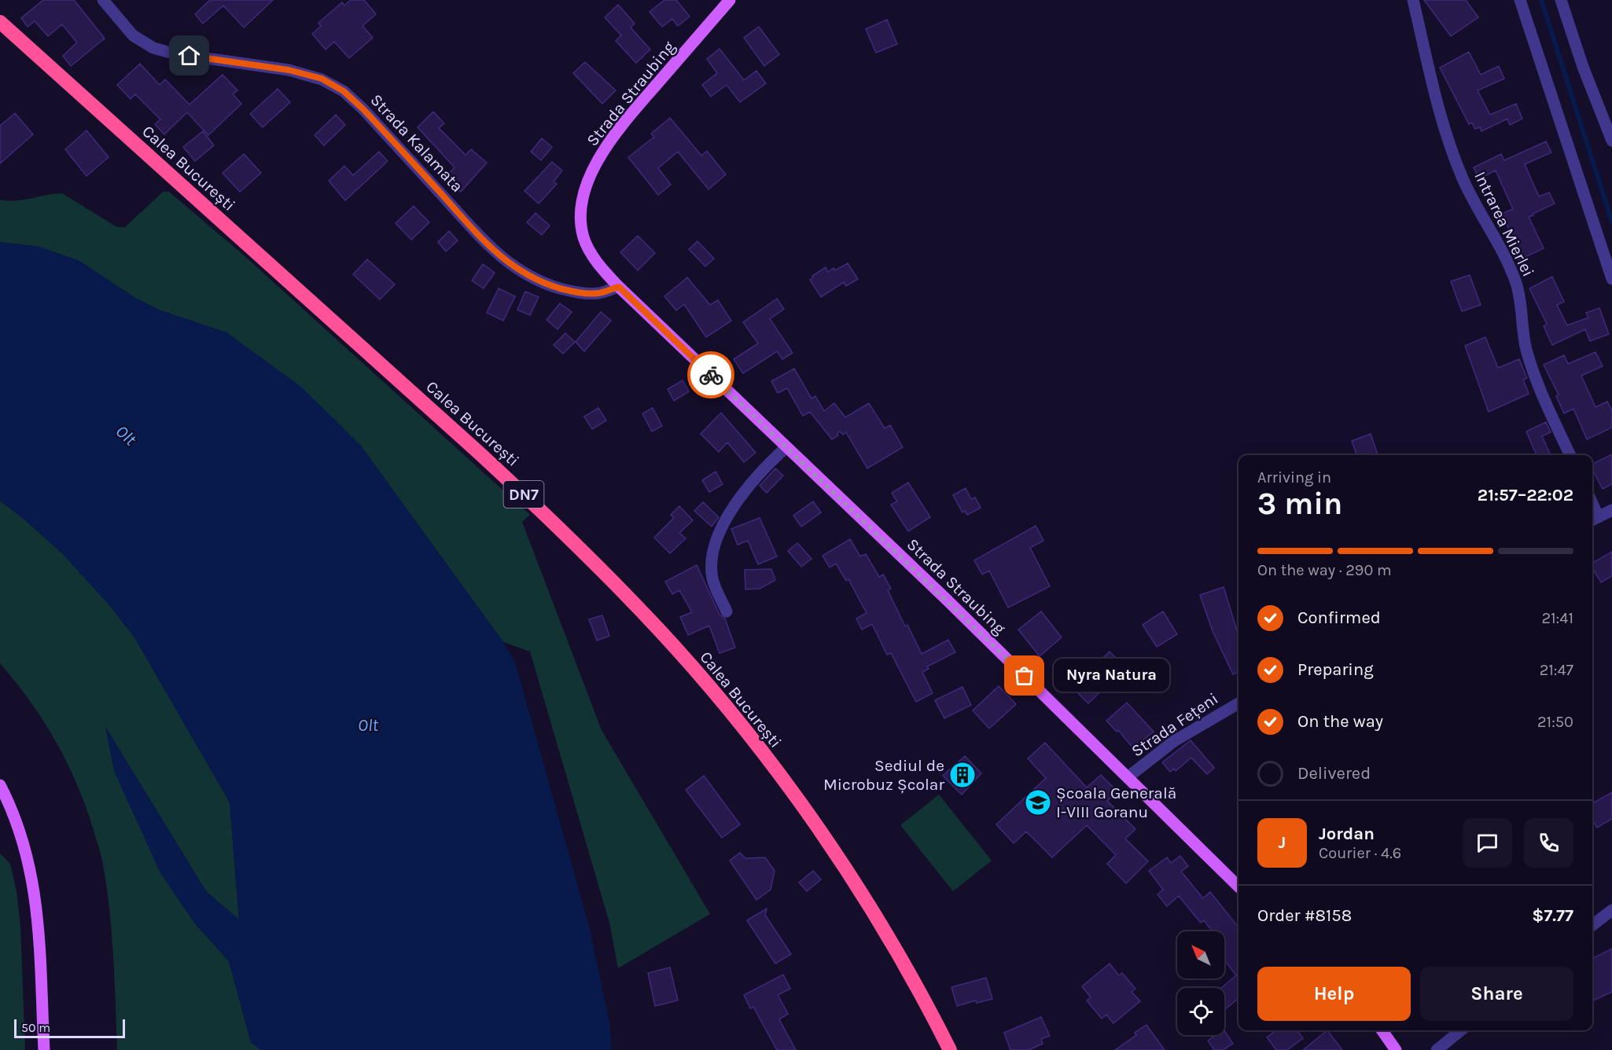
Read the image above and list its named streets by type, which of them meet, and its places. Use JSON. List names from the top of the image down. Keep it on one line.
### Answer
{"streets":{"highway":["Calea București","DN7"],"main road":["Strada Straubing"],"street":["Strada Kalamata","Intrarea Mierlei","Strada Fețeni"]},"crossings":[["Strada Straubing","Strada Kalamata"],["Strada Straubing","Strada Fețeni"]],"water":["Olt"],"places":{"other":["Nyra Natura"],"building":["Sediul de Microbuz Școlar"],"school or university":["Școala Generală I-VIII Goranu"]},"scale_bar":"50 m","north":"top left","page":{"heading":["3 min","Arriving in","21:57–22:02"],"panel":["Jordan","Courier · 4.6","Order #8158","$7.77"],"bar":"On the way · 290 m","list":[["Confirmed","21:41"],["Preparing","21:47"],["On the way","21:50"],"Delivered"],"bubble":"Nyra Natura","round":"J","buttons":["Help","Share"],"scale":"50 m"}}
